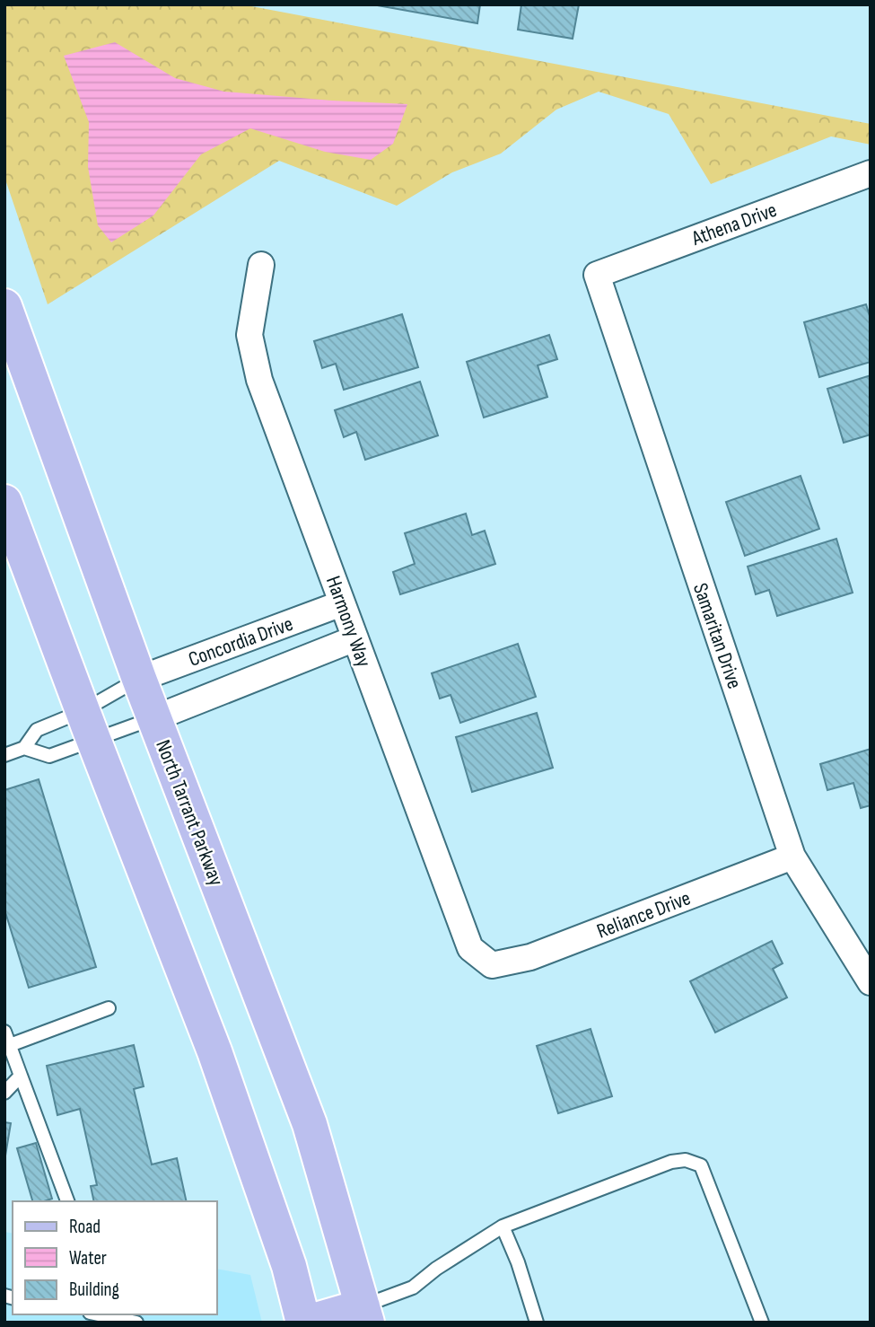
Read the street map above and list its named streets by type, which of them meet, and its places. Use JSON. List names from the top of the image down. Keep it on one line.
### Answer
{"streets":{"main road":["North Tarrant Parkway"],"street":["Athena Drive","Harmony Way","Samaritan Drive","Concordia Drive","Reliance Drive"]},"crossings":[["Athena Drive","Samaritan Drive"],["Harmony Way","Concordia Drive"],["Harmony Way","Reliance Drive"],["Samaritan Drive","Reliance Drive"],["Concordia Drive","North Tarrant Parkway"]],"legend":["Road","Water","Building"]}
